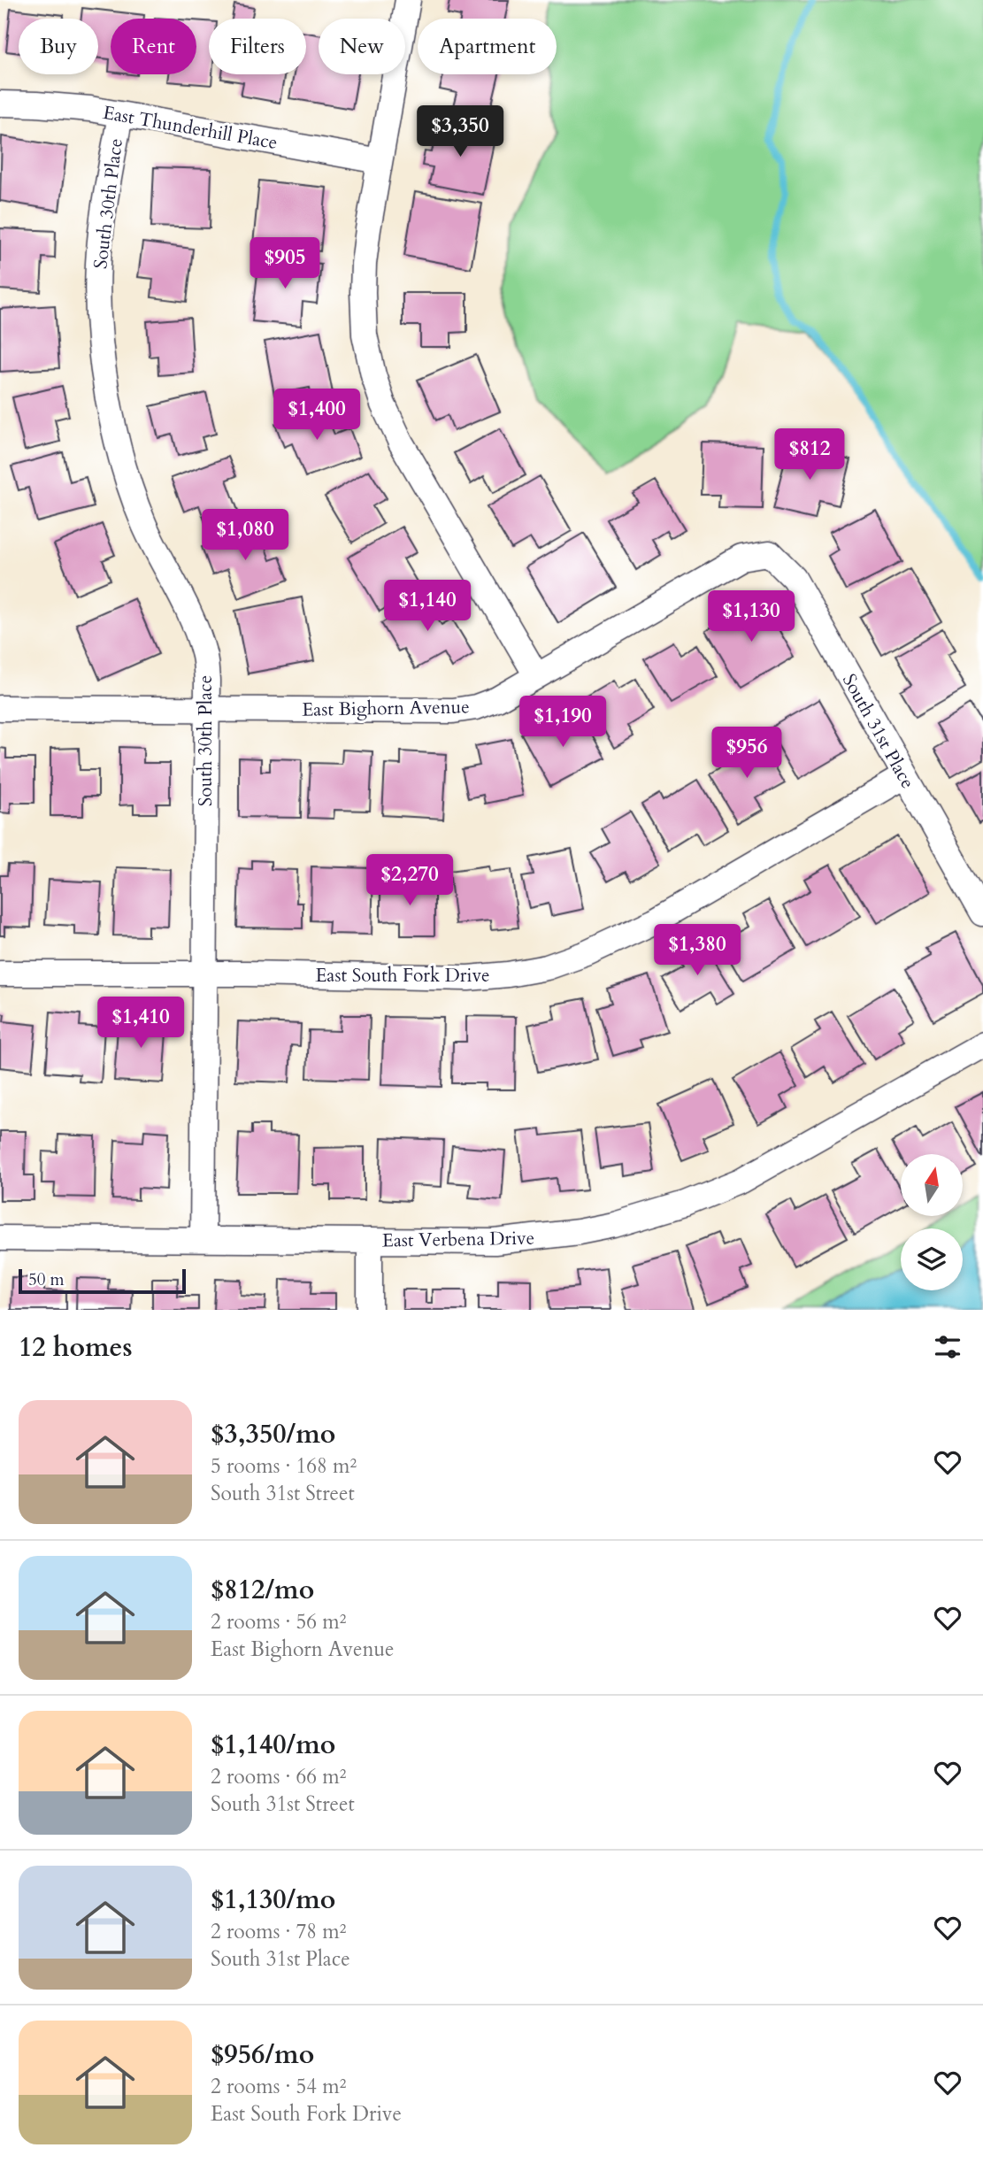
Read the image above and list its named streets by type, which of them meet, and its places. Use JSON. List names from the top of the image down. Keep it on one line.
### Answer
{"streets":{"street":["East Thunderhill Place","South 30th Place","East Bighorn Avenue","South 31st Place","East South Fork Drive","East Verbena Drive"]},"crossings":[["East Thunderhill Place","South 30th Place"],["South 30th Place","East Bighorn Avenue"],["South 30th Place","East South Fork Drive"],["South 30th Place","East Verbena Drive"],["East Bighorn Avenue","South 31st Place"],["South 31st Place","East South Fork Drive"]],"scale_bar":"50 m","north":"top","page":{"chip":["Buy","Rent","Filters","New","Apartment"],"price":["$3,350","$905","$1,400","$812","$1,080","$1,140","$1,130","$1,190","$956","$2,270","$1,380","$1,410"],"scale":"50 m","heading":"12 homes","list":[{"name":"$3,350/mo","note":"5 rooms · 168 m² · South 31st Street"},{"name":"$812/mo","note":"2 rooms · 56 m² · East Bighorn Avenue"},{"name":"$1,140/mo","note":"2 rooms · 66 m² · South 31st Street"},{"name":"$1,130/mo","note":"2 rooms · 78 m² · South 31st Place"},{"name":"$956/mo","note":"2 rooms · 54 m² · East South Fork Drive"}]}}
